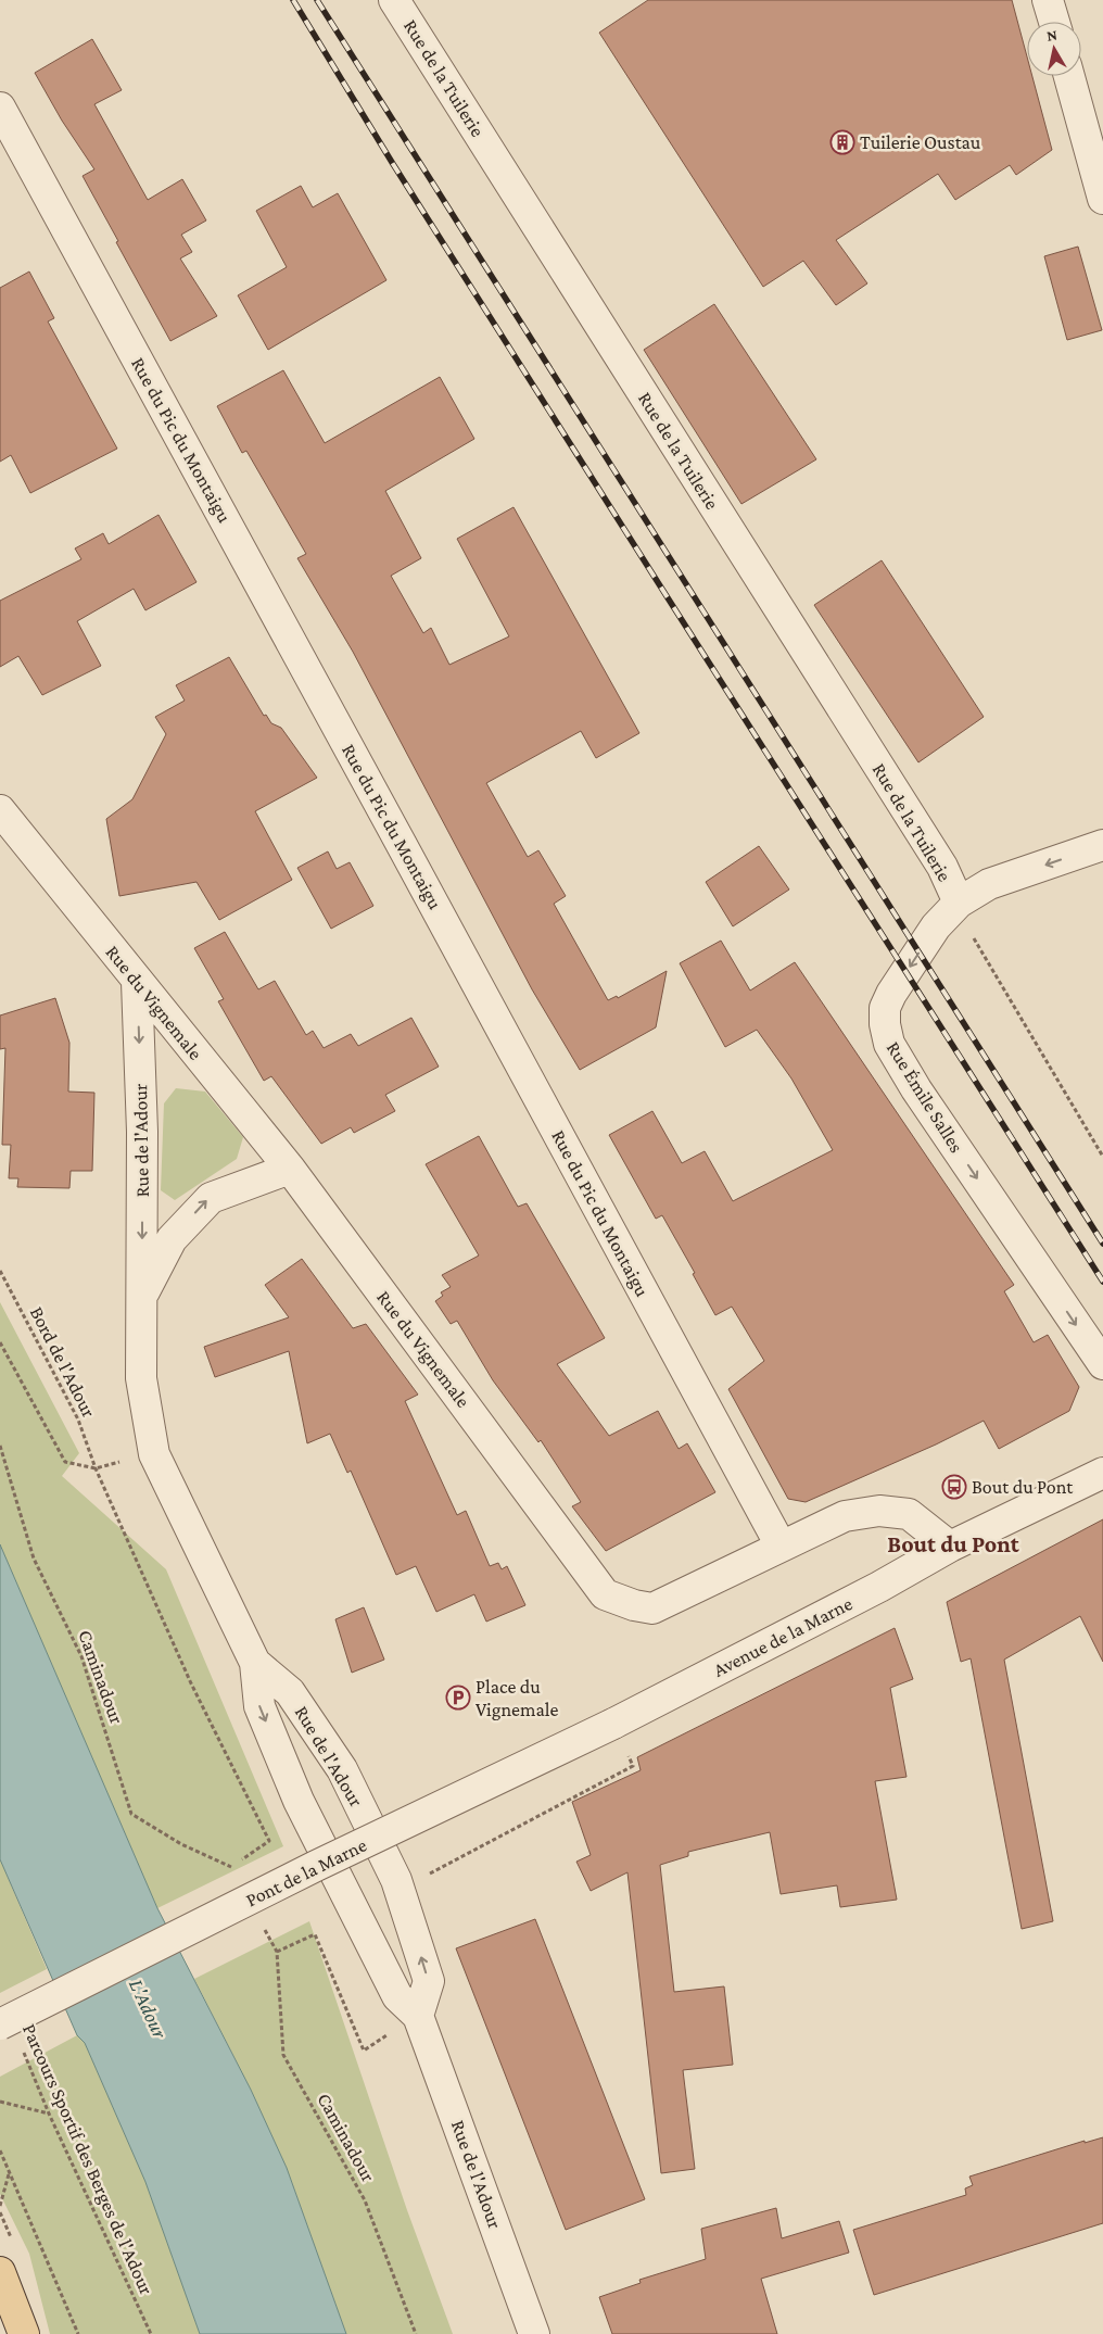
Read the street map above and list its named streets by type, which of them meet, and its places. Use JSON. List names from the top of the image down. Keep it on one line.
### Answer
{"streets":{"street":["Rue de la Tuilerie","Rue du Pic du Montaigu","Rue du Vignemale","Rue Émile Salles","Rue de l'Adour","Avenue de la Marne","Pont de la Marne"],"path":["Bord de l'Adour","Caminadour","Parcours Sportif des Berges de l'Adour"]},"crossings":[["Rue de la Tuilerie","Rue Émile Salles"],["Rue du Pic du Montaigu","Rue du Vignemale"],["Rue du Vignemale","Rue de l'Adour"],["Rue du Vignemale","Avenue de la Marne"],["Rue de l'Adour","Caminadour"],["Bord de l'Adour","Caminadour"],["Avenue de la Marne","Pont de la Marne"],["Pont de la Marne","Parcours Sportif des Berges de l'Adour"]],"districts":["Bout du Pont"],"water":["L'Adour"],"places":{"building":["Tuilerie Oustau"],"bus stop":["Bout du Pont"],"parking":["Place du Vignemale"]},"north":"top"}
